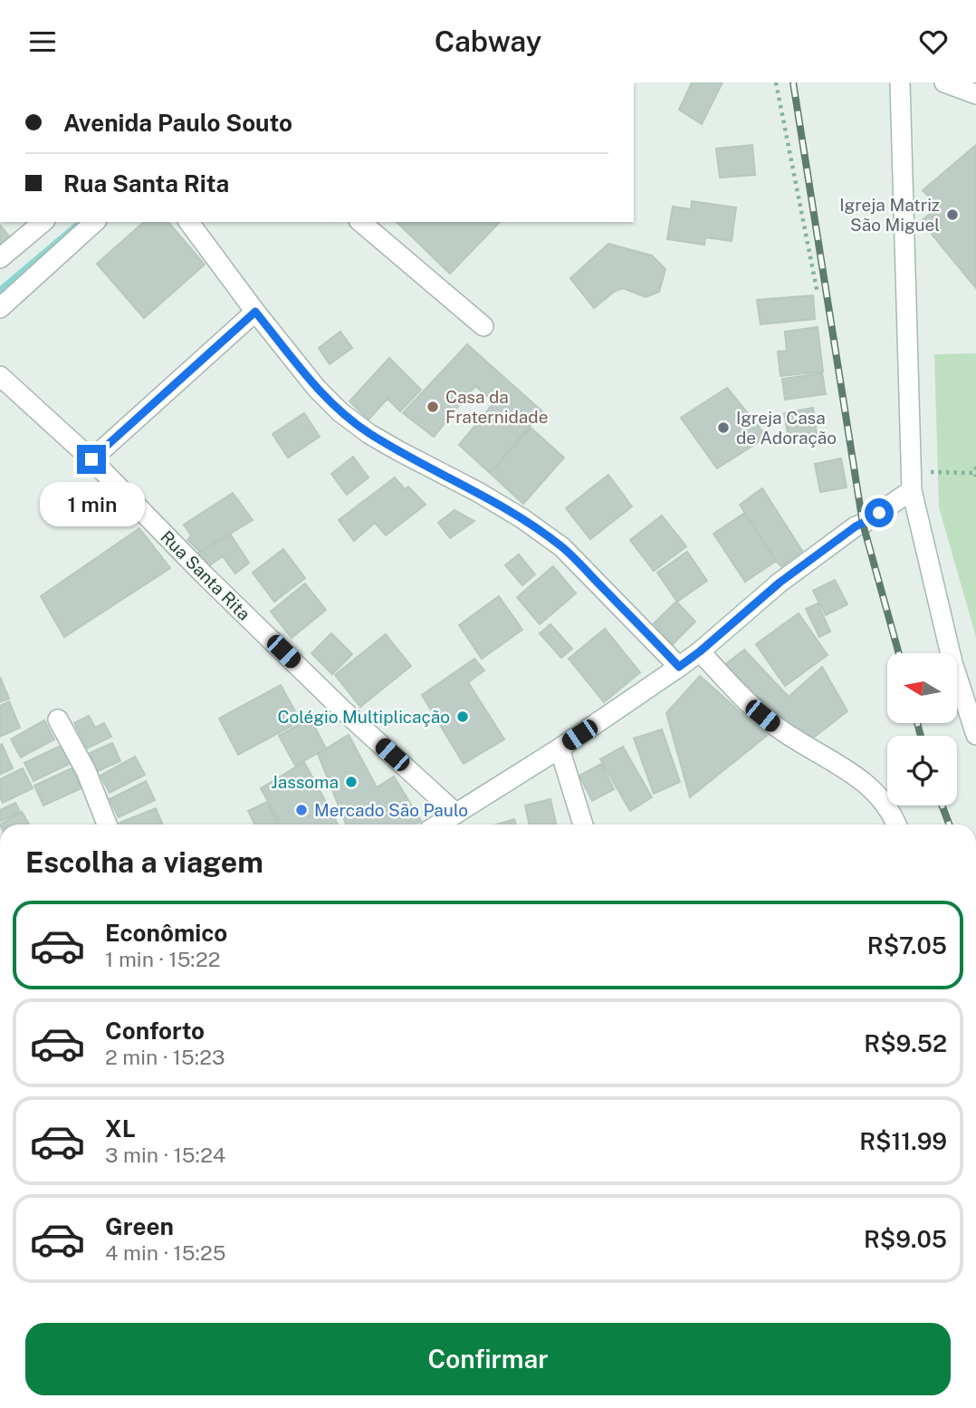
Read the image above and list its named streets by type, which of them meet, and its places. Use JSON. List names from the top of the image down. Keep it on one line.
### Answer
{"streets":{"street":["Rua Santa Rita"]},"places":["Igreja Matriz São Miguel","Casa da Fraternidade","Igreja Casa de Adoração","Colégio Multiplicação","Jassoma","Mercado São Paulo"],"north":"left","page":{"header":"Cabway","banner":["Avenida Paulo Souto","Rua Santa Rita"],"bubble":"1 min","heading":"Escolha a viagem","list":[{"name":"Econômico","note":"1 min · 15:22","value":"R$7.05"},{"name":"Conforto","note":"2 min · 15:23","value":"R$9.52"},{"name":"XL","note":"3 min · 15:24","value":"R$11.99"},{"name":"Green","note":"4 min · 15:25","value":"R$9.05"}],"buttons":"Confirmar"}}
